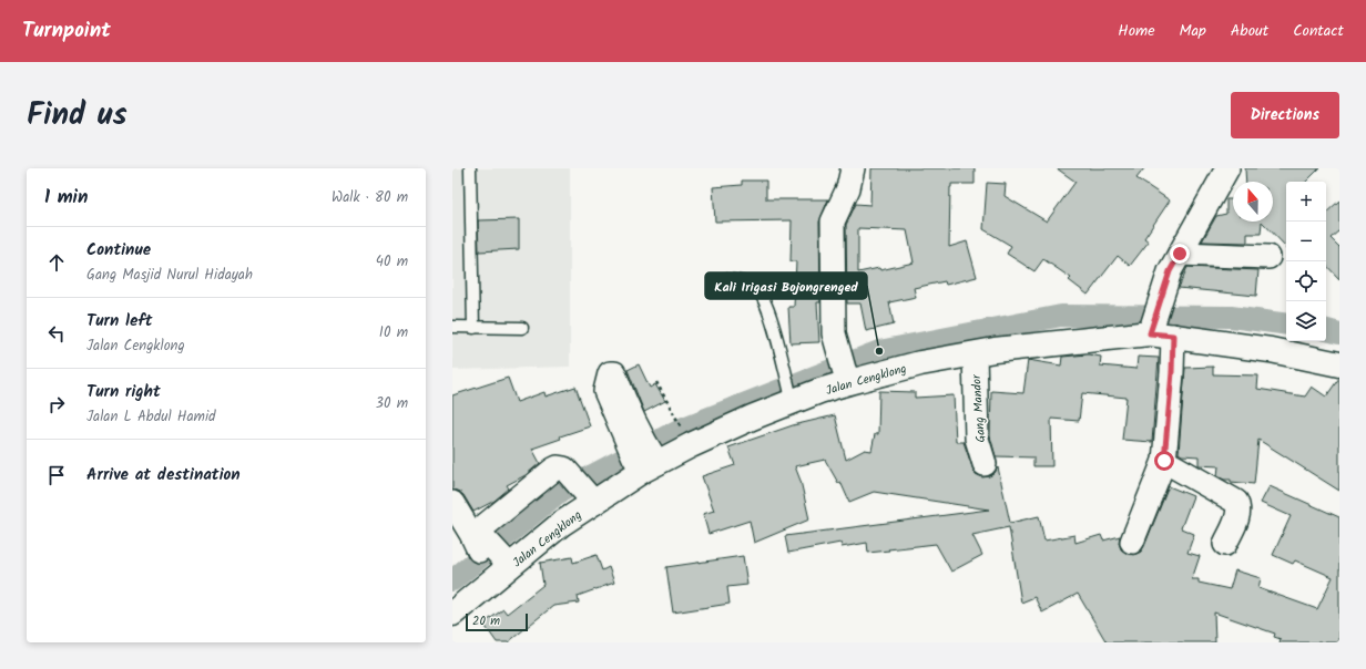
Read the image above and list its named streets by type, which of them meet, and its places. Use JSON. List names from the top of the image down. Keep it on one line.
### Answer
{"streets":{"main road":["Jalan Cengklong"],"street":["Gang Mandor"]},"crossings":[["Jalan Cengklong","Gang Mandor"]],"places":["Kali Irigasi Bojongrenged"],"scale_bar":"20 m","north":"top","page":{"header":"Turnpoint","nav":["Home","Map","About","Contact"],"title":"Find us","buttons":"Directions","heading":["1 min","Walk · 80 m"],"map_buttons":["+","−"],"list":[["Continue","Gang Masjid Nurul Hidayah","40 m"],["Turn left","Jalan Cengklong","10 m"],["Turn right","Jalan L Abdul Hamid","30 m"],"Arrive at destination"],"scale":"20 m"}}
